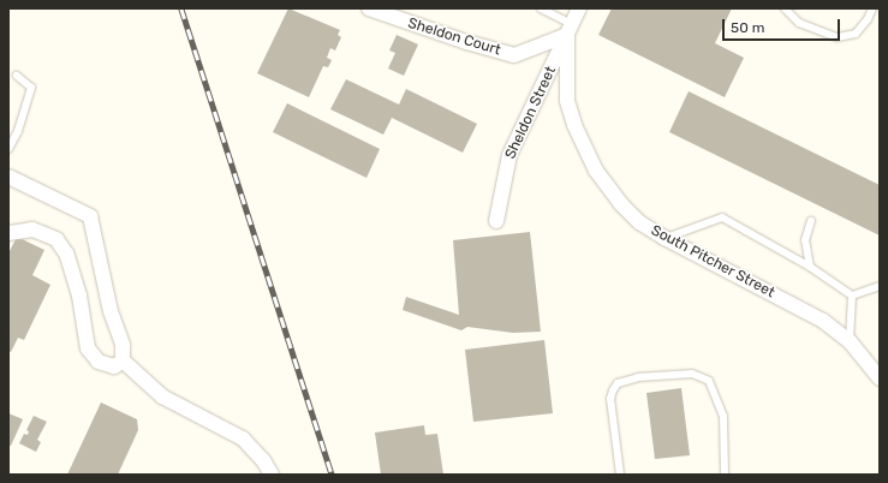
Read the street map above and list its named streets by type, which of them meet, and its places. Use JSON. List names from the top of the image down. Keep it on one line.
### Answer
{"streets":{"street":["Sheldon Court","Sheldon Street","South Pitcher Street"]},"crossings":[["Sheldon Court","Sheldon Street"],["Sheldon Court","South Pitcher Street"],["Sheldon Street","South Pitcher Street"]],"scale_bar":"50 m"}
